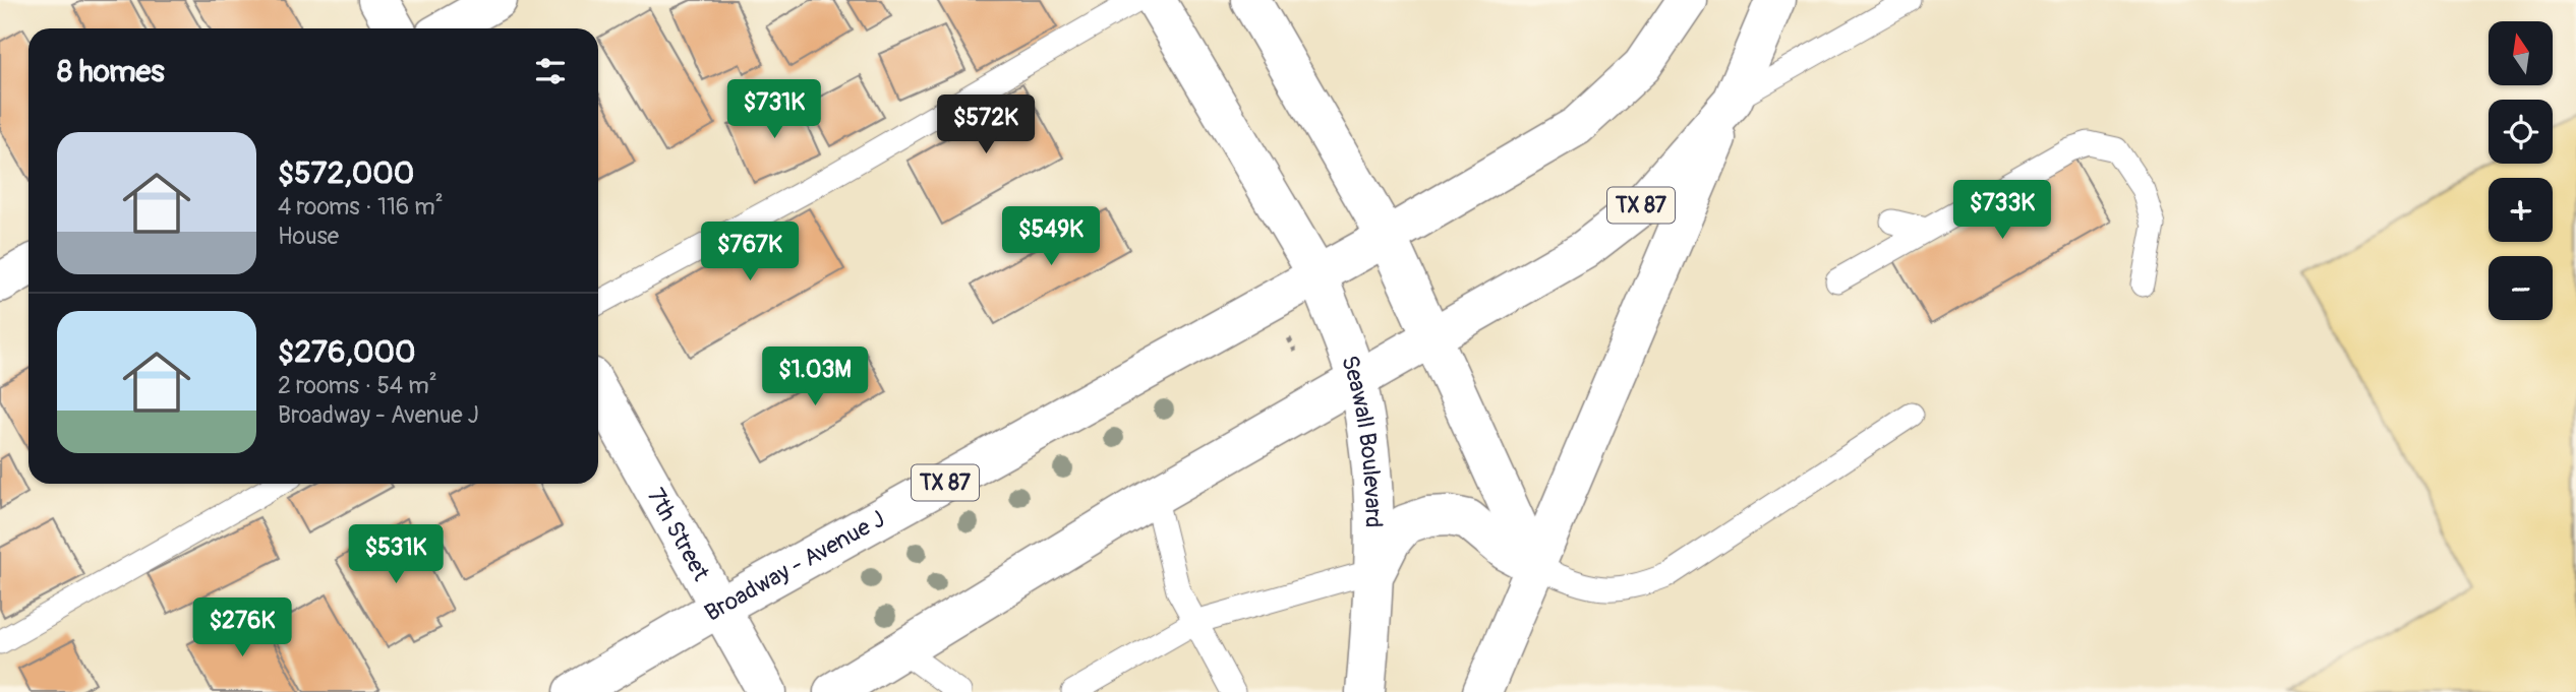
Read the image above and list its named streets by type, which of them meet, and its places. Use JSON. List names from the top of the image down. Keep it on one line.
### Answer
{"streets":{"main road":["TX 87","Seawall Boulevard","7th Street","Broadway - Avenue J"]},"crossings":[["TX 87","Seawall Boulevard"],["TX 87","Broadway - Avenue J"],["Seawall Boulevard","Broadway - Avenue J"],["7th Street","Broadway - Avenue J"]],"north":"top","page":{"map_buttons":["+","−"],"heading":"8 homes","price":["$731K","$572K","$733K","$549K","$767K","$1.03M","$531K","$276K"],"list":[{"name":"$572,000","note":"4 rooms · 116 m² · House"},{"name":"$276,000","note":"2 rooms · 54 m² · Broadway - Avenue J"}]}}
